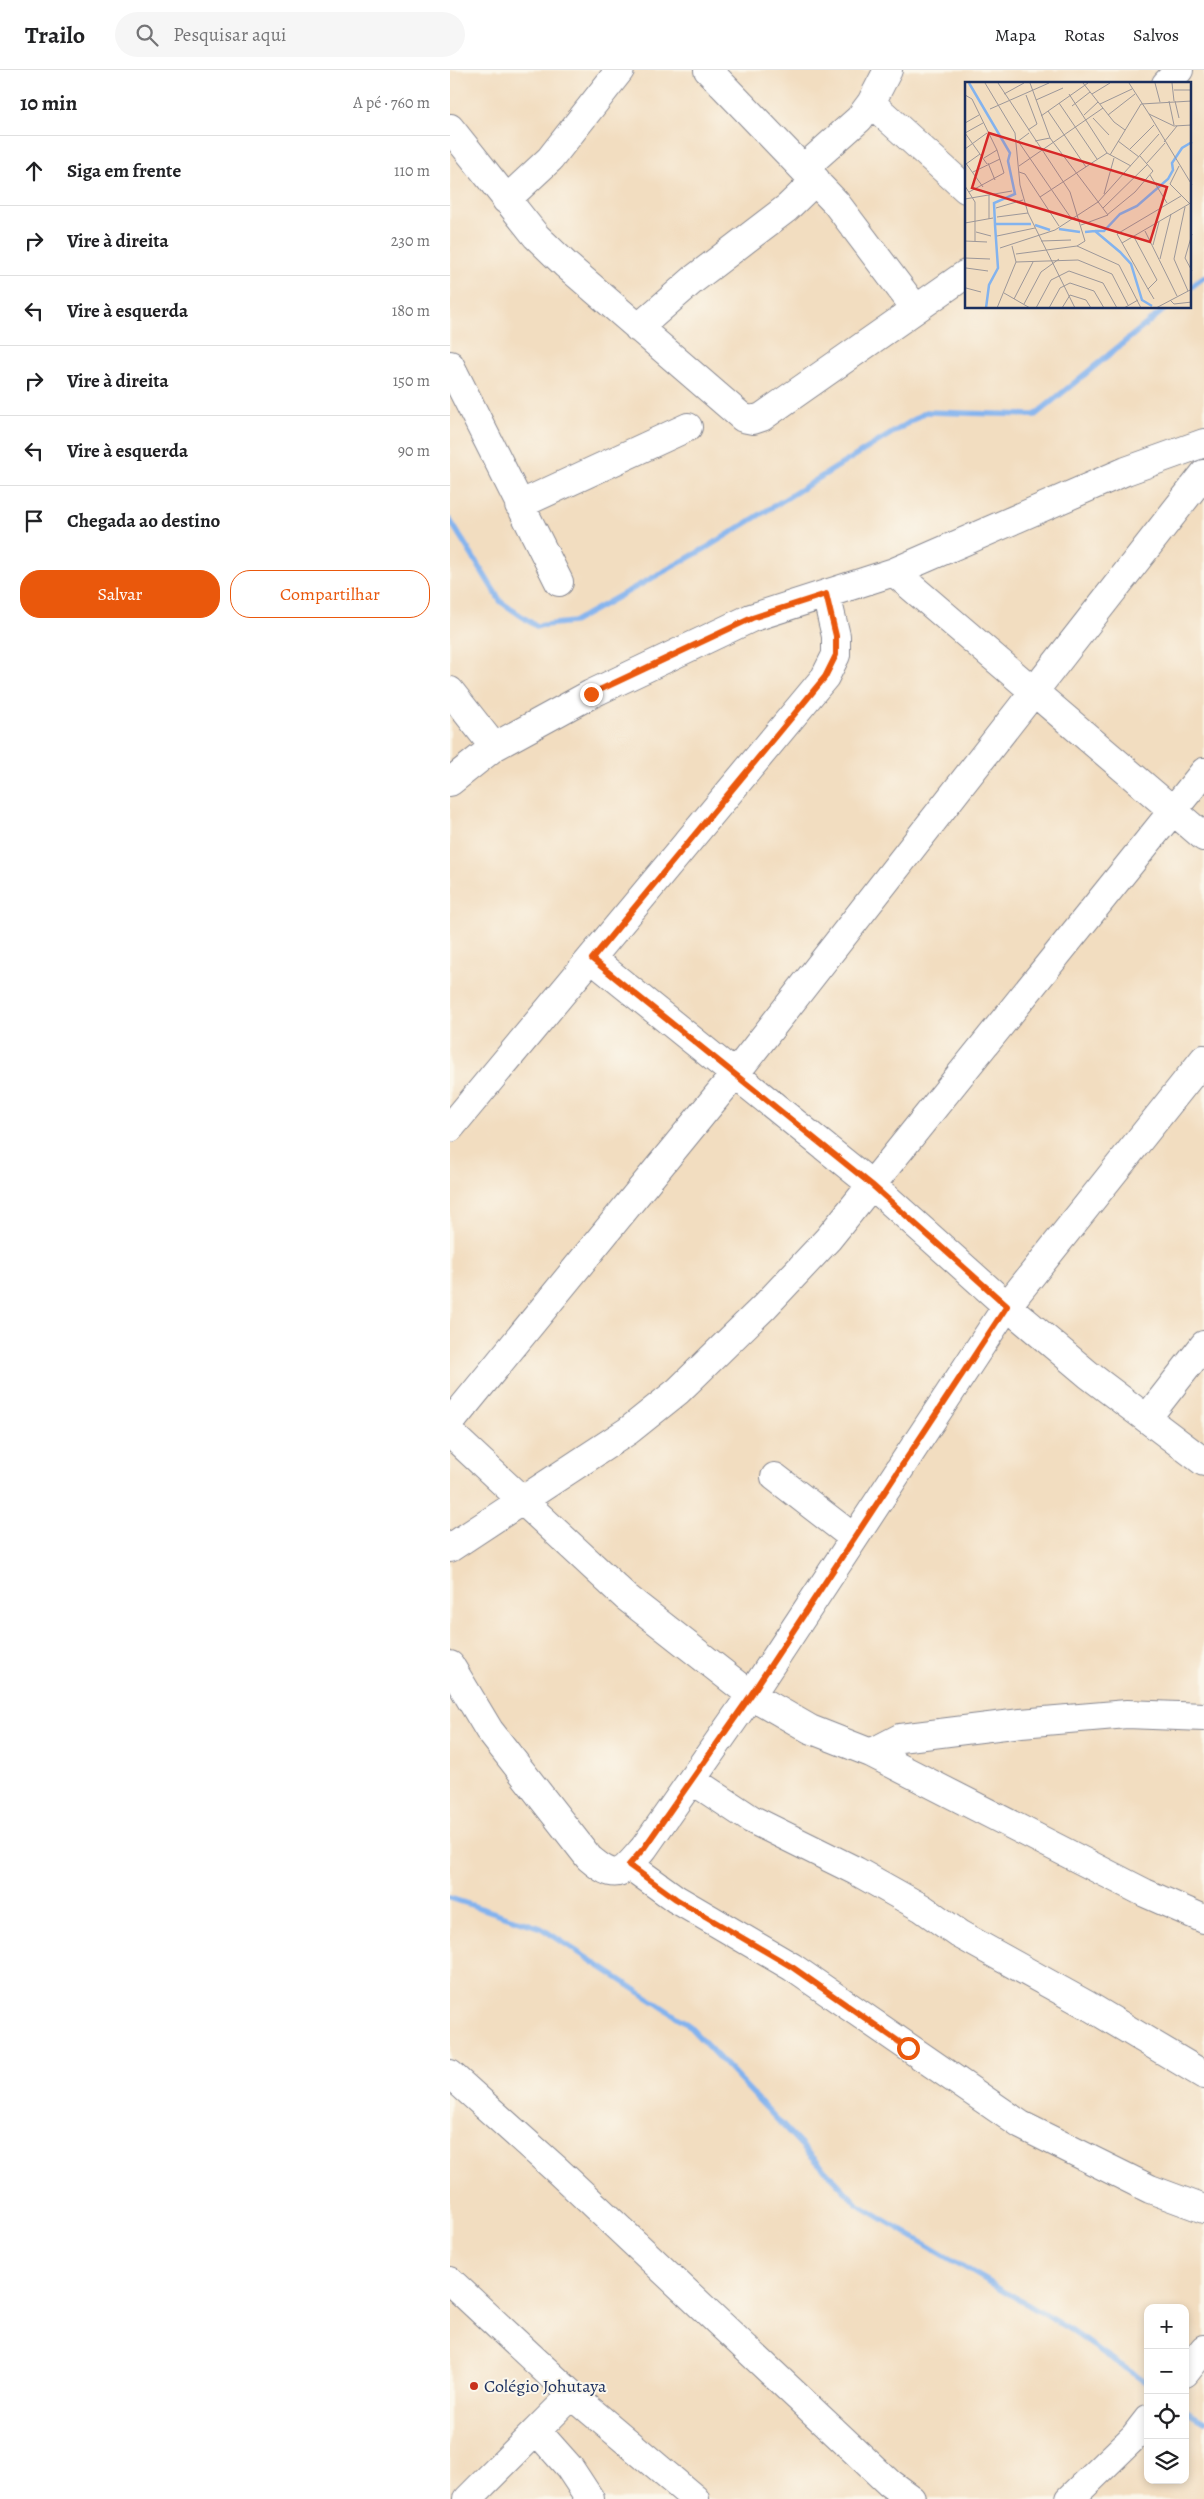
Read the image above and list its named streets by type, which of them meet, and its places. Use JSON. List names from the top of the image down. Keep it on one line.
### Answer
{"places":["Colégio Johutaya"],"page":{"header":"Trailo","search":"Pesquisar aqui","nav":["Mapa","Rotas","Salvos"],"heading":["10 min","A pé · 760 m"],"list":[["Siga em frente","110 m"],["Vire à direita","230 m"],["Vire à esquerda","180 m"],["Vire à direita","150 m"],["Vire à esquerda","90 m"],"Chegada ao destino"],"buttons":["Salvar","Compartilhar"],"map_buttons":["+","−"]}}
